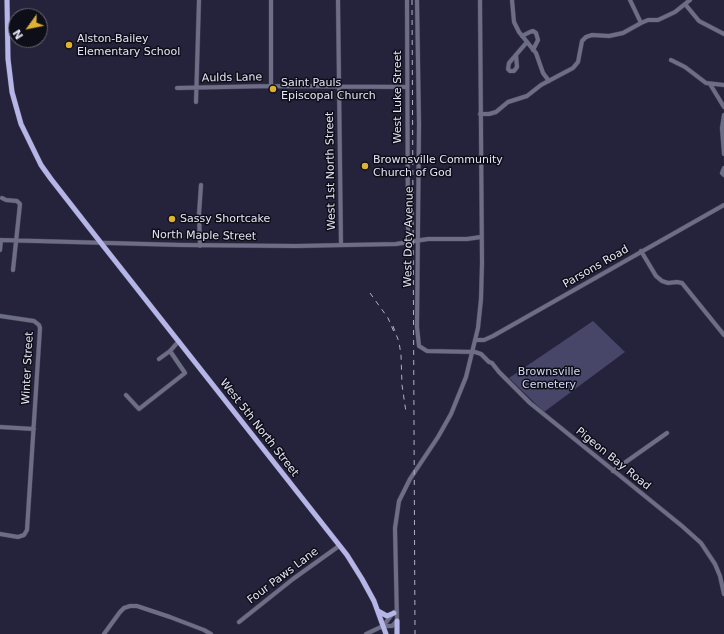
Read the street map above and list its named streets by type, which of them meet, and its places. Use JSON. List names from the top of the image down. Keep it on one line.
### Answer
{"streets":{"main road":["West 5th North Street"],"street":["Aulds Lane","West Luke Street","West 1st North Street","North Maple Street","West Doty Avenue","Parsons Road","Winter Street","Pigeon Bay Road","Four Paws Lane"]},"crossings":[["Aulds Lane","West Luke Street"],["Aulds Lane","West 1st North Street"],["West Luke Street","North Maple Street"],["West 1st North Street","North Maple Street"],["North Maple Street","West Doty Avenue"],["North Maple Street","West 5th North Street"],["West Doty Avenue","Pigeon Bay Road"],["West 5th North Street","Four Paws Lane"]],"parks":["Brownsville Cemetery"],"places":["Alston-Bailey Elementary School","Saint Pauls Episcopal Church","Brownsville Community Church of God","Sassy Shortcake"],"north":"bottom left"}
